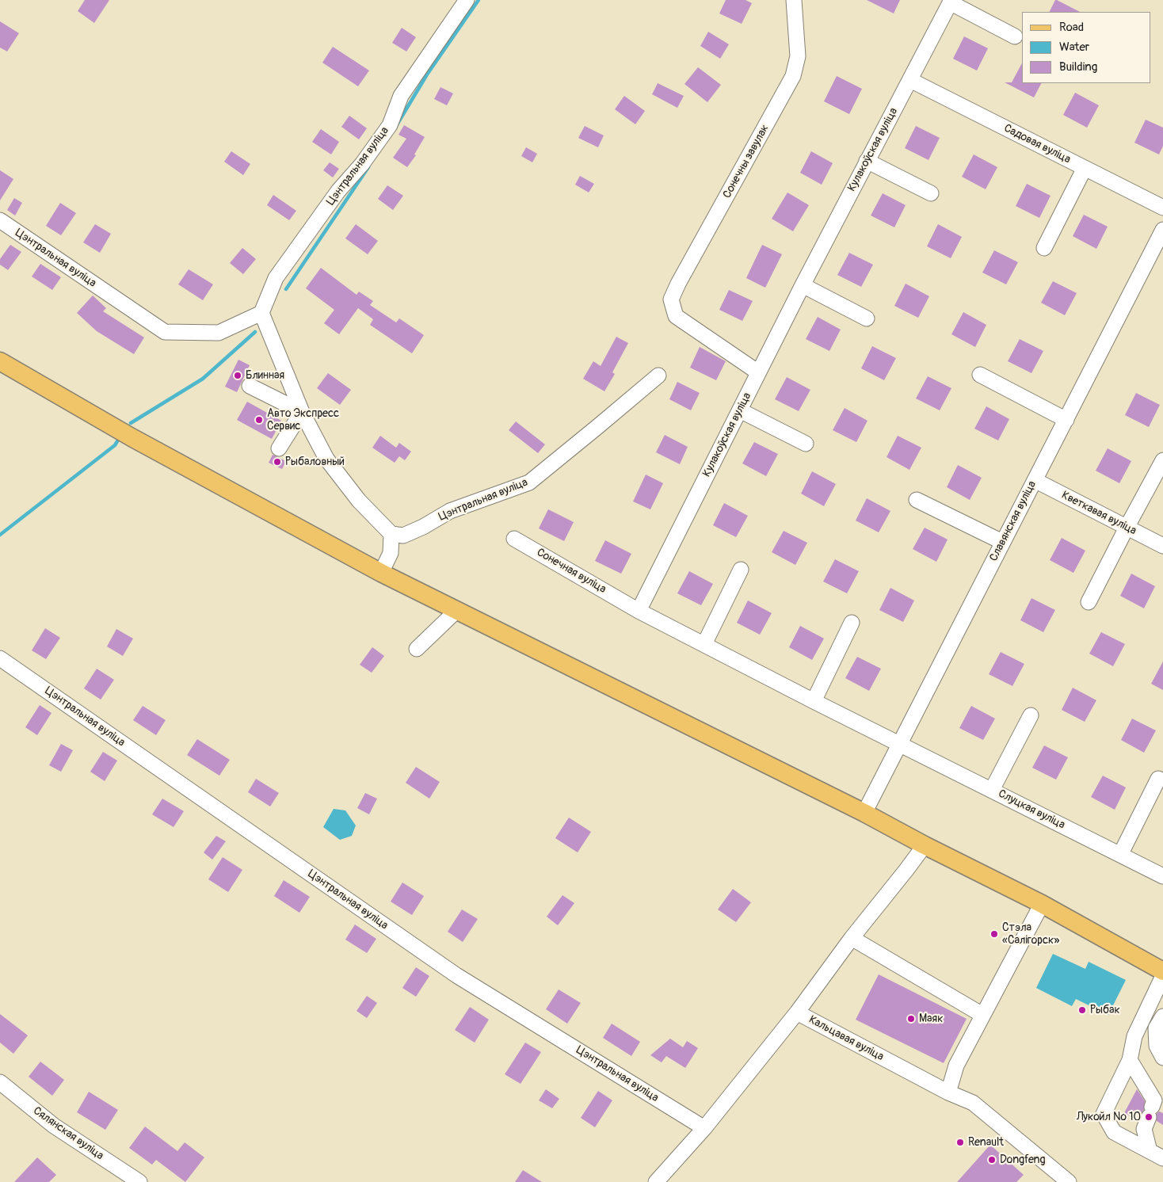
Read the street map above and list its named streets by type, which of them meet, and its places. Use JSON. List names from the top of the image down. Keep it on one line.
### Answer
{"streets":{"street":["Садовая вуліца","Кулакоўская вуліца","Сонечны завулак","Цэнтральная вуліца","Кветкавая вуліца","Славянская вуліца","Сонечная вуліца","Слуцкая вуліца","Кальцавая вуліца","Сялянская вуліца"]},"crossings":[["Садовая вуліца","Кулакоўская вуліца"],["Кулакоўская вуліца","Сонечны завулак"],["Кулакоўская вуліца","Сонечная вуліца"],["Кветкавая вуліца","Славянская вуліца"],["Славянская вуліца","Слуцкая вуліца"]],"places":["Блинная","Авто Экспресс Сервис","Рыбаловный","Стэла «Салігорск»","Рыбак","Маяк","Лукойл № 10","Renault","Dongfeng"],"legend":["Road","Water","Building"]}
